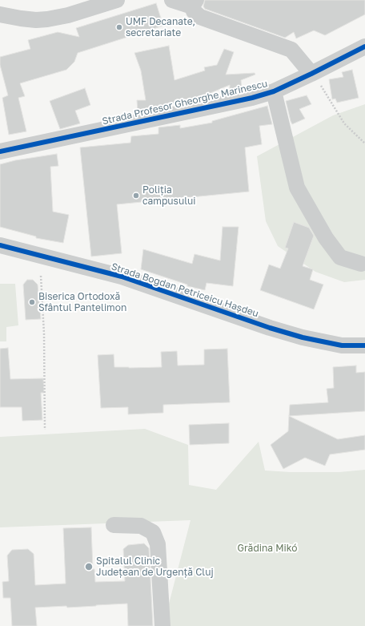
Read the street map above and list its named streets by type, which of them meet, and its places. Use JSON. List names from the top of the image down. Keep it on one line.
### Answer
{"streets":{"street":["Strada Profesor Gheorghe Marinescu","Strada Bogdan Petriceicu Hașdeu"]},"parks":["Grădina Mikó"],"places":["UMF Decanate, secretariate","Poliția campusului","Biserica Ortodoxă Sfântul Pantelimon","Spitalul Clinic Județean de Urgență Cluj"]}
